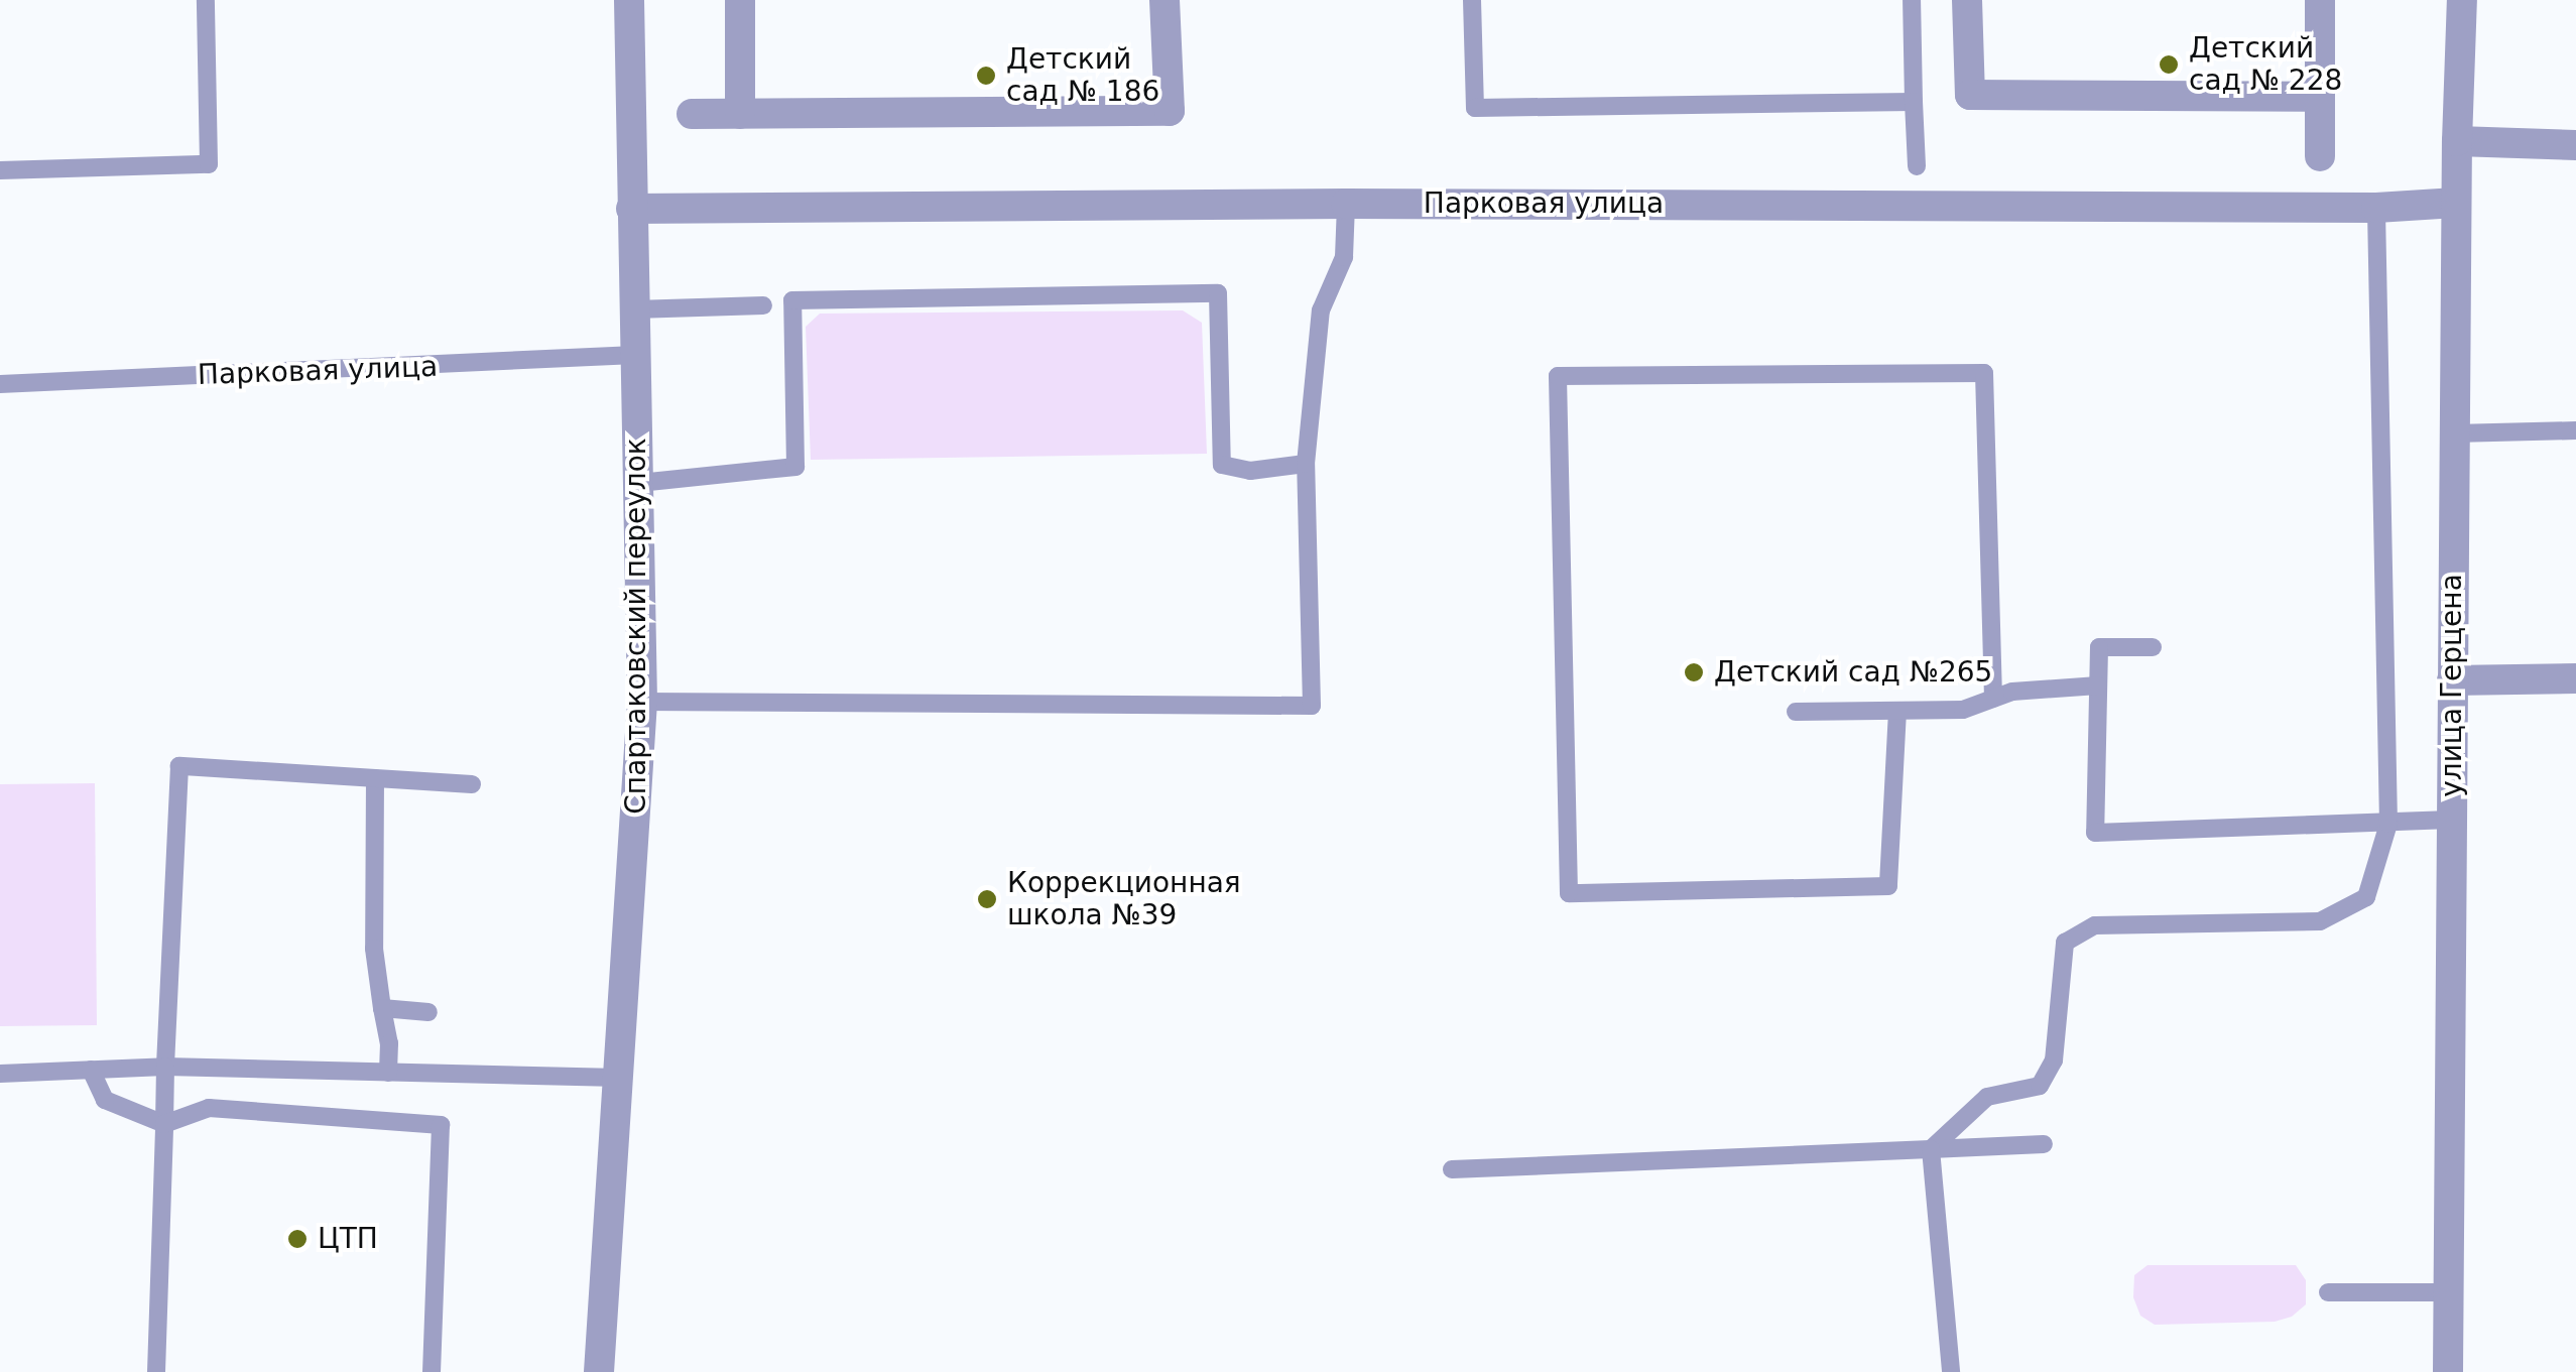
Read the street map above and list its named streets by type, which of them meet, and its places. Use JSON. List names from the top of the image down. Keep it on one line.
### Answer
{"streets":{"street":["Парковая улица","Спартаковский переулок","улица Герцена"]},"crossings":[["Парковая улица","Спартаковский переулок"],["Парковая улица","улица Герцена"]],"places":["Детский сад № 228","Детский сад № 186","Детский сад №265","Коррекционная школа №39","ЦТП"]}
